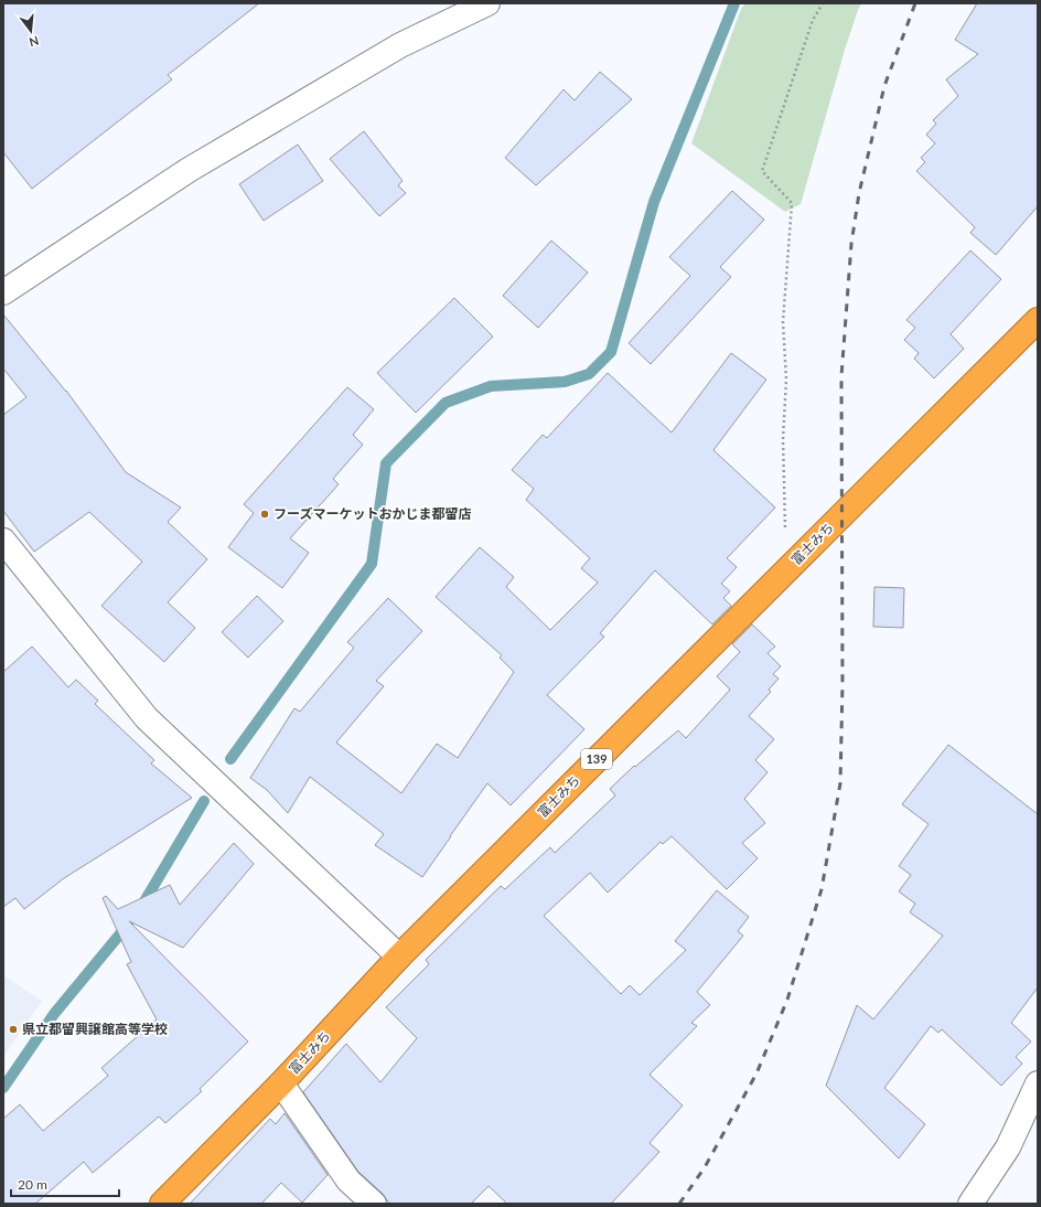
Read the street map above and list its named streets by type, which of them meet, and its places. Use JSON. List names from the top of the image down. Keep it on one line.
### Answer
{"streets":{"highway":["富士みち","139"]},"places":["フーズマーケットおかじま都留店","県立都留興譲館高等学校"],"scale_bar":"20 m","north":"bottom"}
